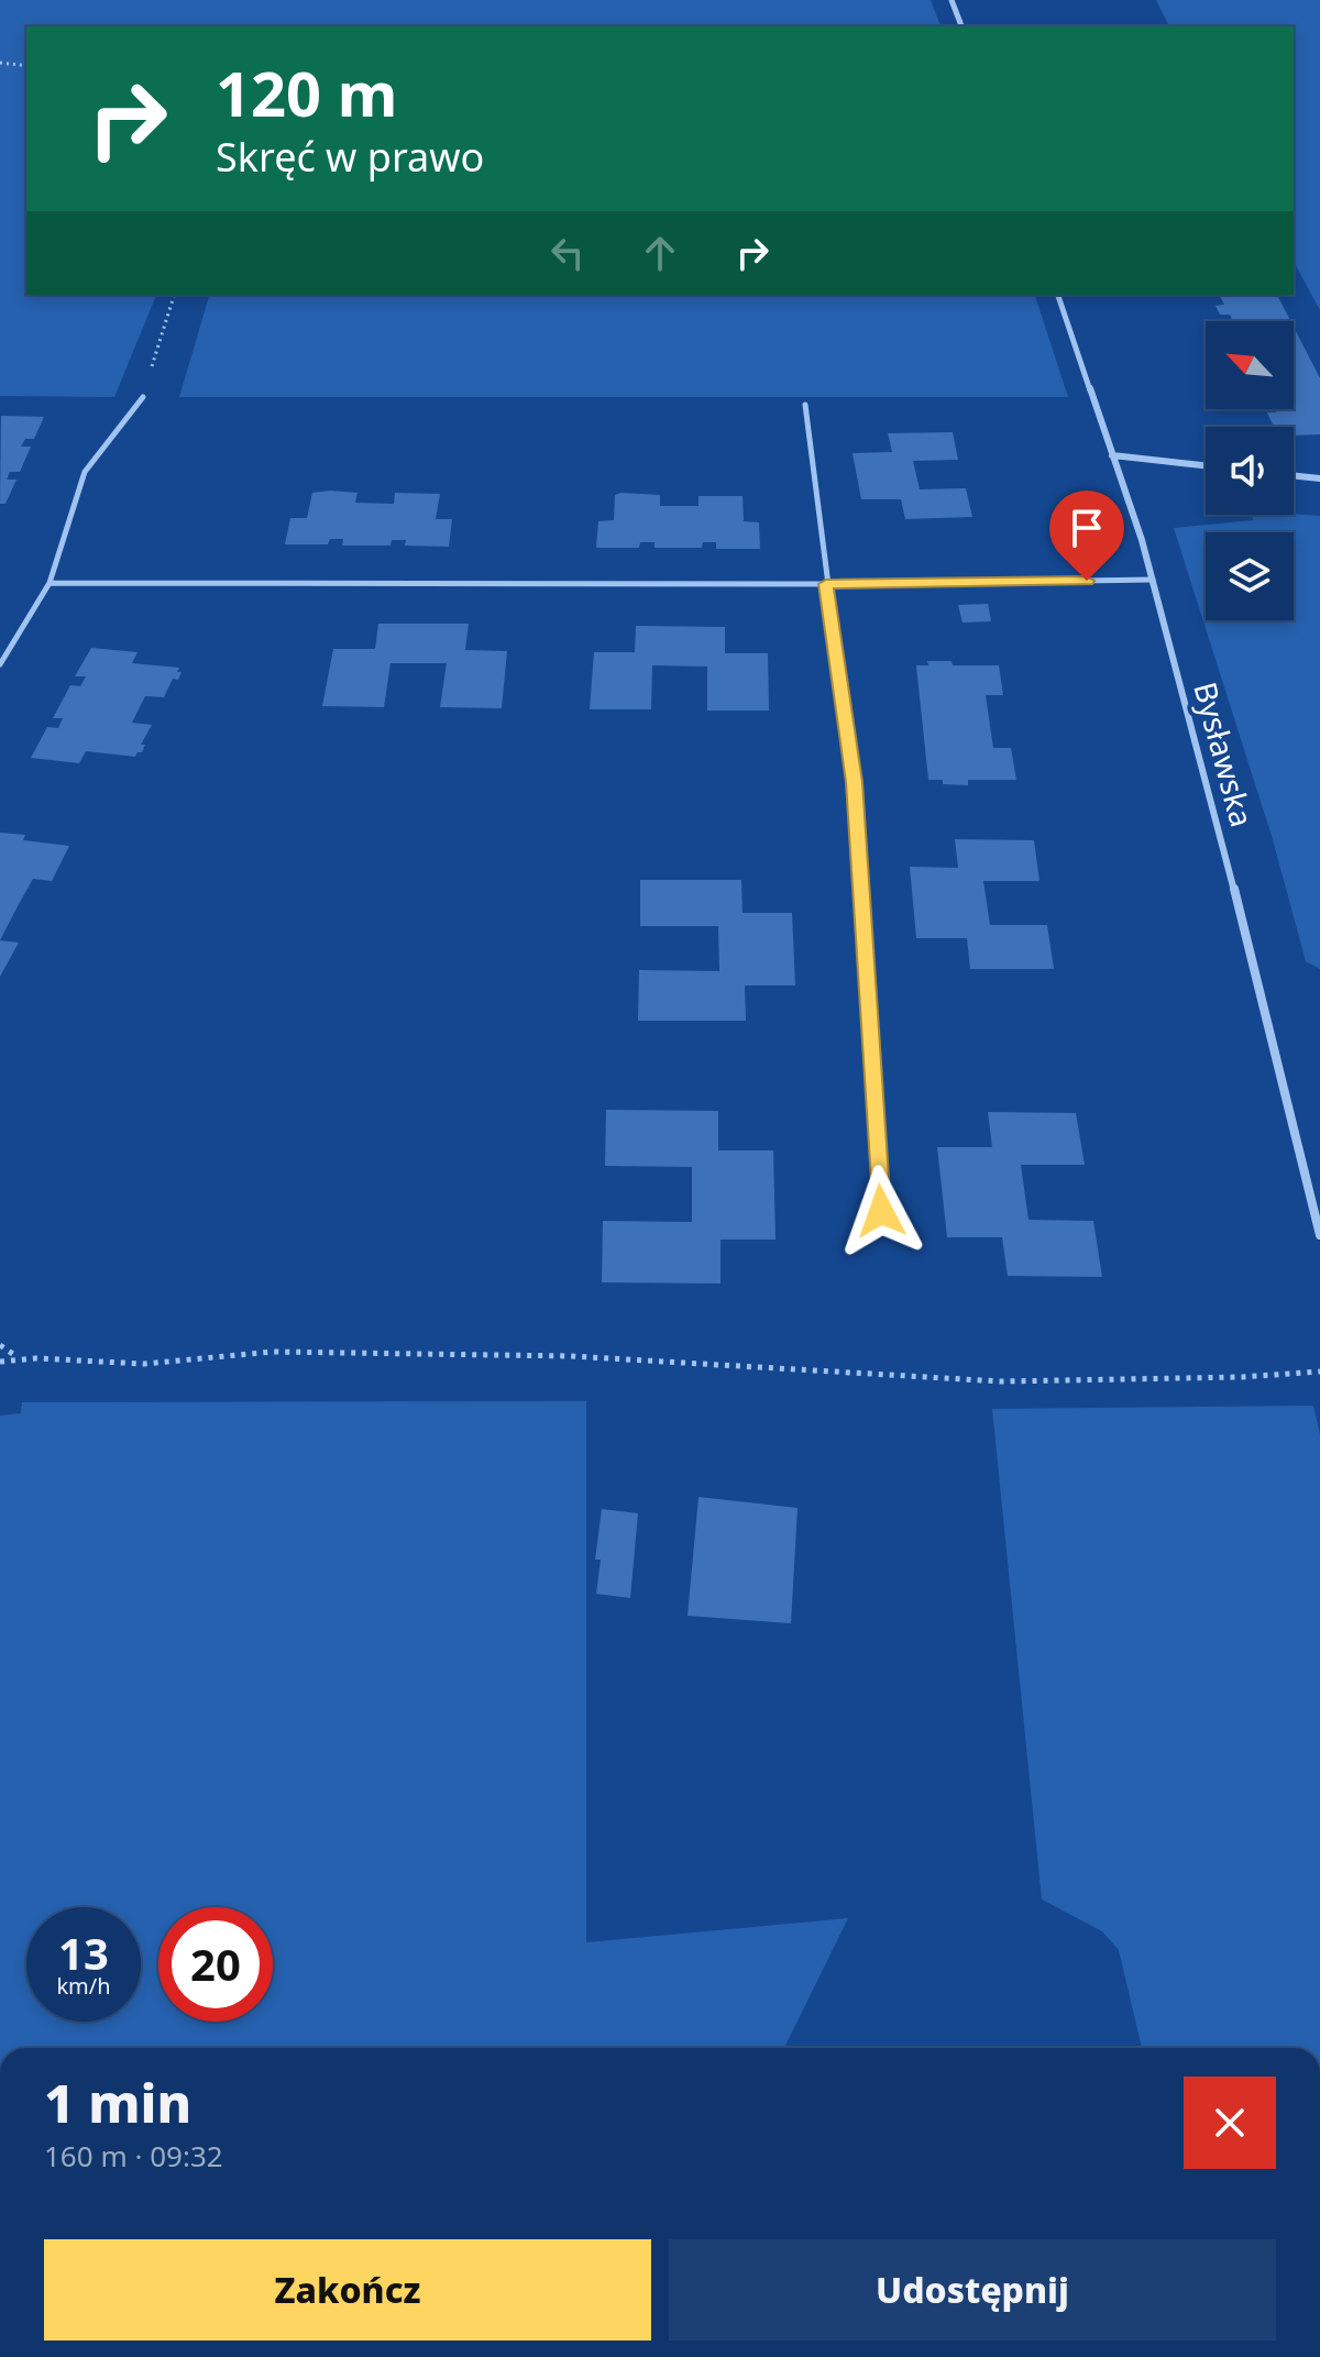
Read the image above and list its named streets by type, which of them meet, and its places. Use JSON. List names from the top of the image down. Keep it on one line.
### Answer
{"streets":{"street":["Bysławska"]},"north":"top left","page":{"turn":["120 m","Skręć w prawo"],"speed":"13 km/h","limit":"20","heading":["1 min","160 m · 09:32"],"buttons":["Zakończ","Udostępnij"]}}
